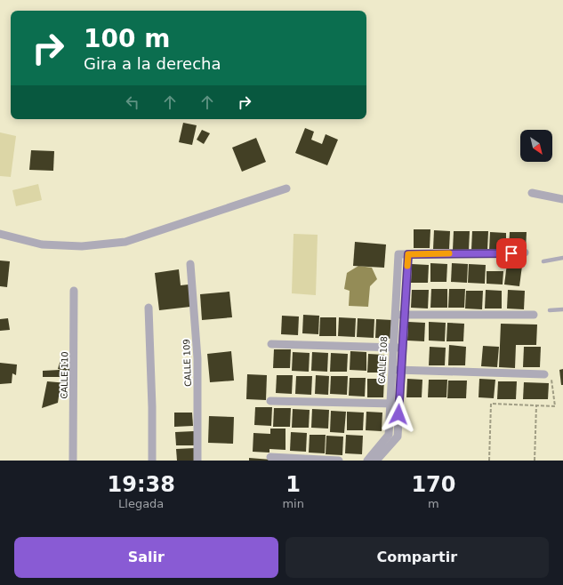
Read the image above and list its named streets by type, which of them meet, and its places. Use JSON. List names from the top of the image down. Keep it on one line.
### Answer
{"streets":{"street":["CALLE 108","CALLE 109","CALLE 110"]},"north":"bottom right","page":{"turn":["100 m","Gira a la derecha"],"eta":["19:38","Llegada","1","min","170","m"],"buttons":["Salir","Compartir"]}}
